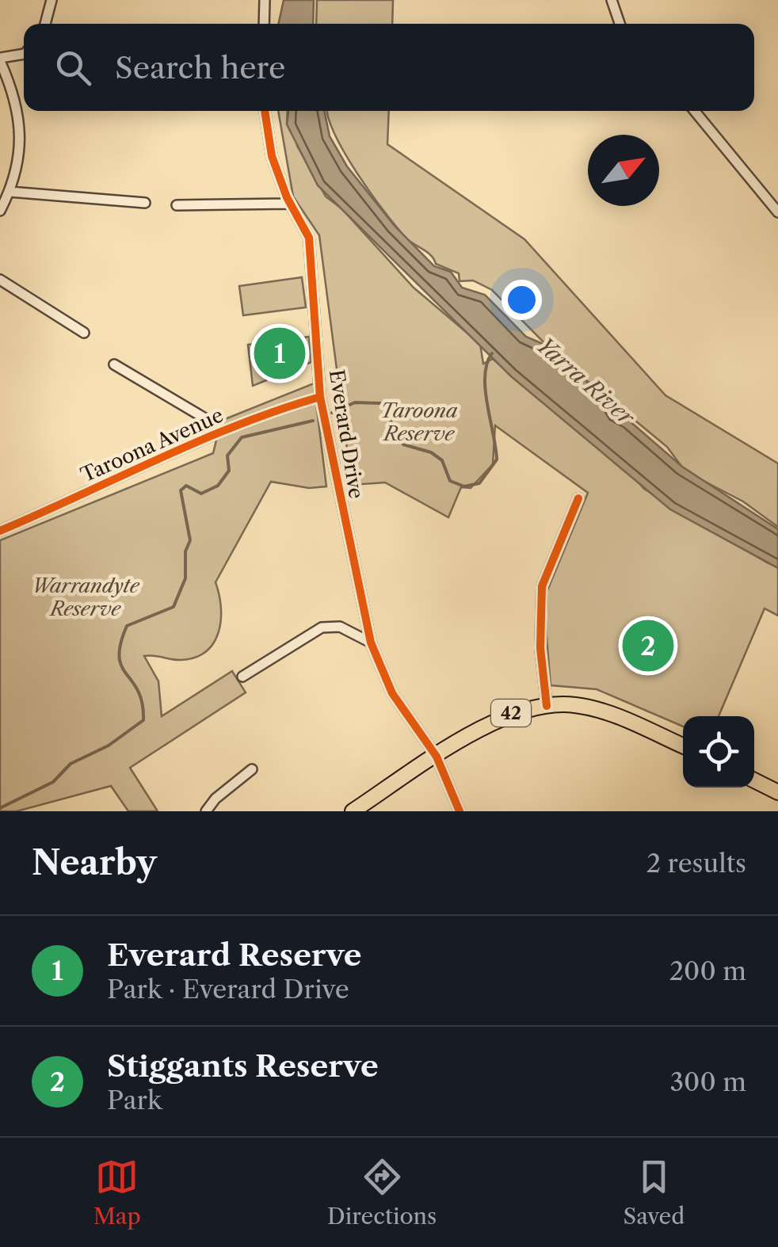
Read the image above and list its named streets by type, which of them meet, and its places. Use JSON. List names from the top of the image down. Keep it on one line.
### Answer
{"streets":{"main road":["42"],"street":["Everard Drive","Taroona Avenue"]},"crossings":[["Everard Drive","Taroona Avenue"],["Everard Drive","42"]],"water":["Yarra River"],"parks":["Taroona Reserve","Warrandyte Reserve"],"north":"top right","page":{"search":"Search here","pins":["1","2"],"heading":["Nearby","2 results"],"list":[{"mark":"1","name":"Everard Reserve","note":"Park · Everard Drive","value":"200 m"},{"mark":"2","name":"Stiggants Reserve","note":"Park","value":"300 m"}],"nav":["Map","Directions","Saved"]}}
